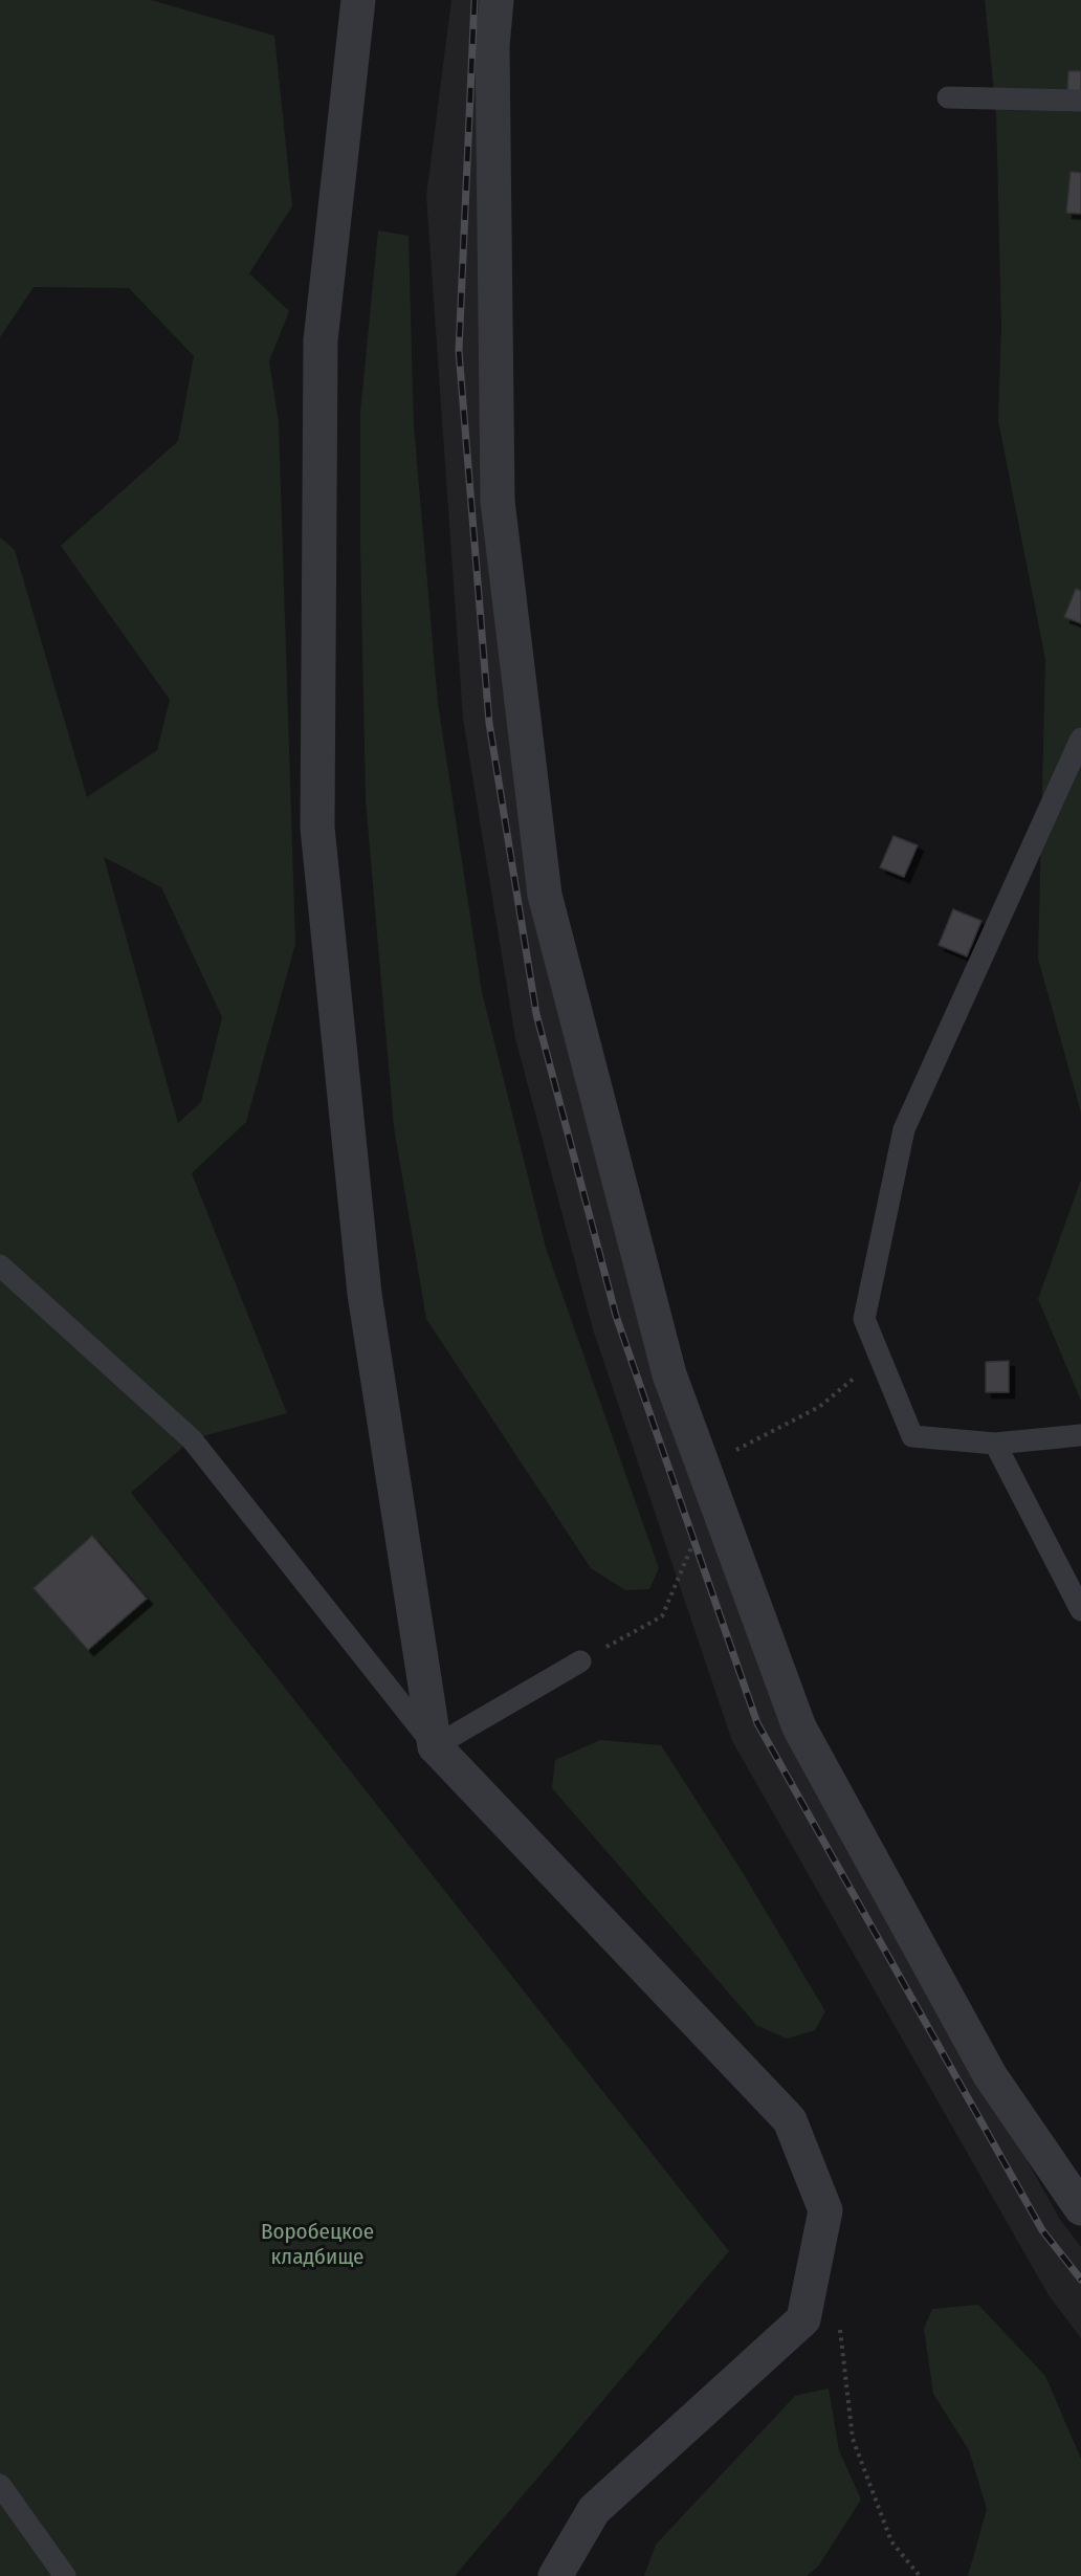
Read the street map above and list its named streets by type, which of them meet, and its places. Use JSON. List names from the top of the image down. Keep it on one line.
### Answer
{"parks":["Воробецкое кладбище"]}
